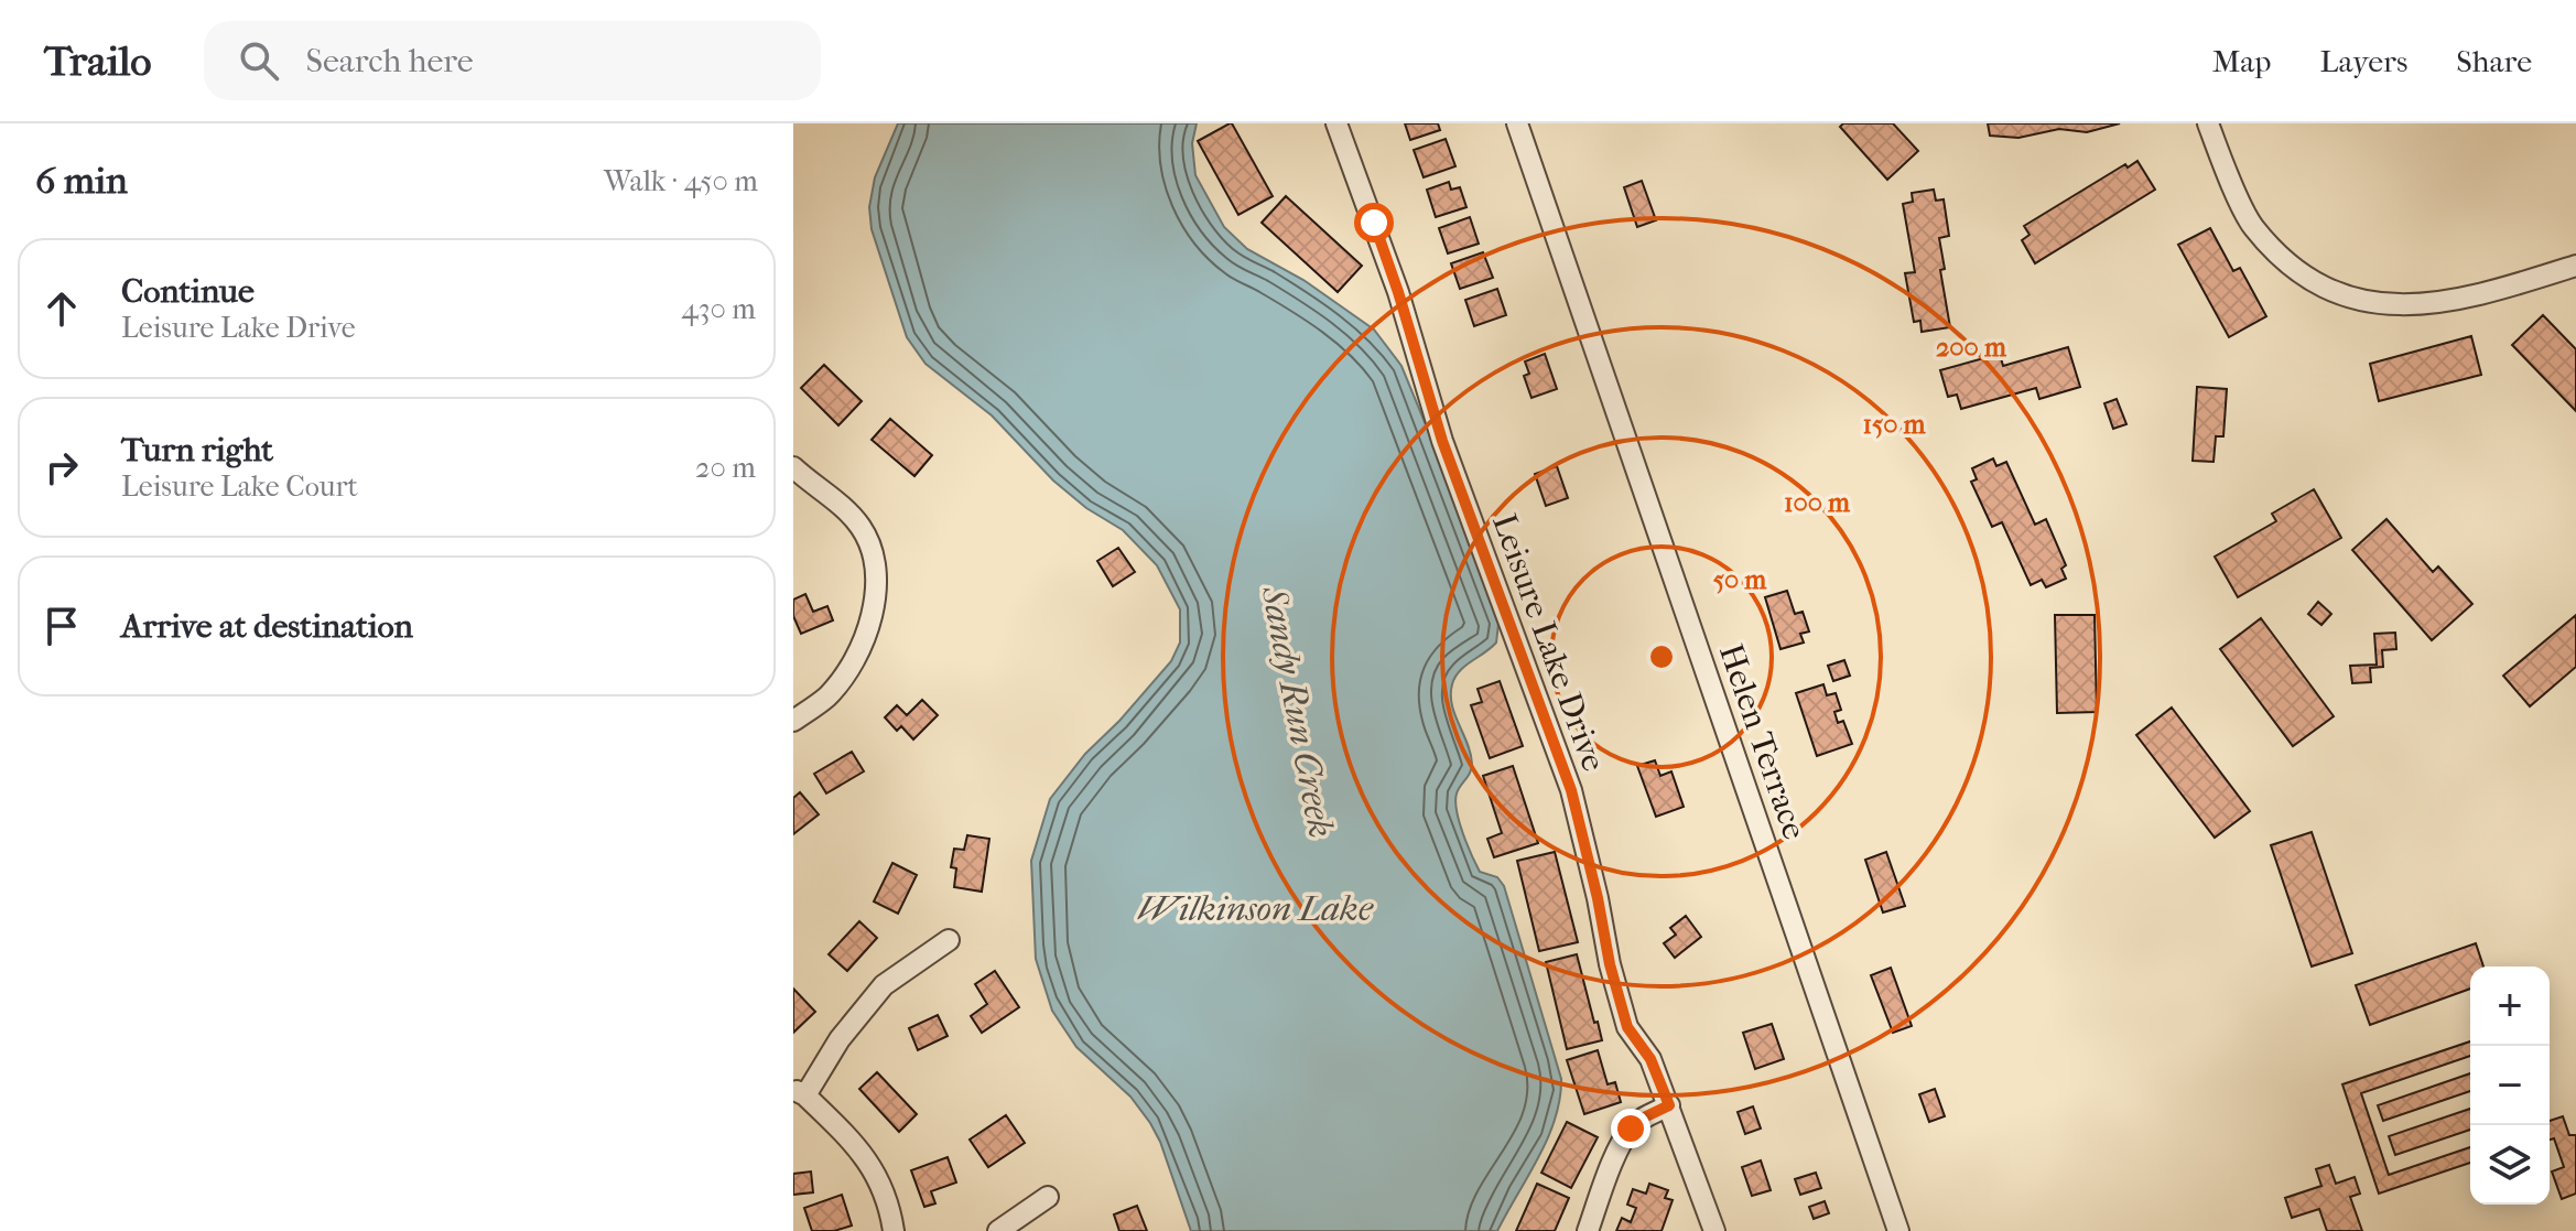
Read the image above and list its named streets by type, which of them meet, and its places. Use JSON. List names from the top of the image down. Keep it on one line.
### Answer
{"streets":{"street":["Leisure Lake Drive","Helen Terrace"]},"water":["Sandy Run Creek","Wilkinson Lake"],"page":{"header":"Trailo","search":"Search here","nav":["Map","Layers","Share"],"heading":["6 min","Walk · 450 m"],"list":[["Continue","Leisure Lake Drive","430 m"],["Turn right","Leisure Lake Court","20 m"],"Arrive at destination"],"map_buttons":["+","−"]},"rings":["200 m","150 m","100 m","50 m"]}
